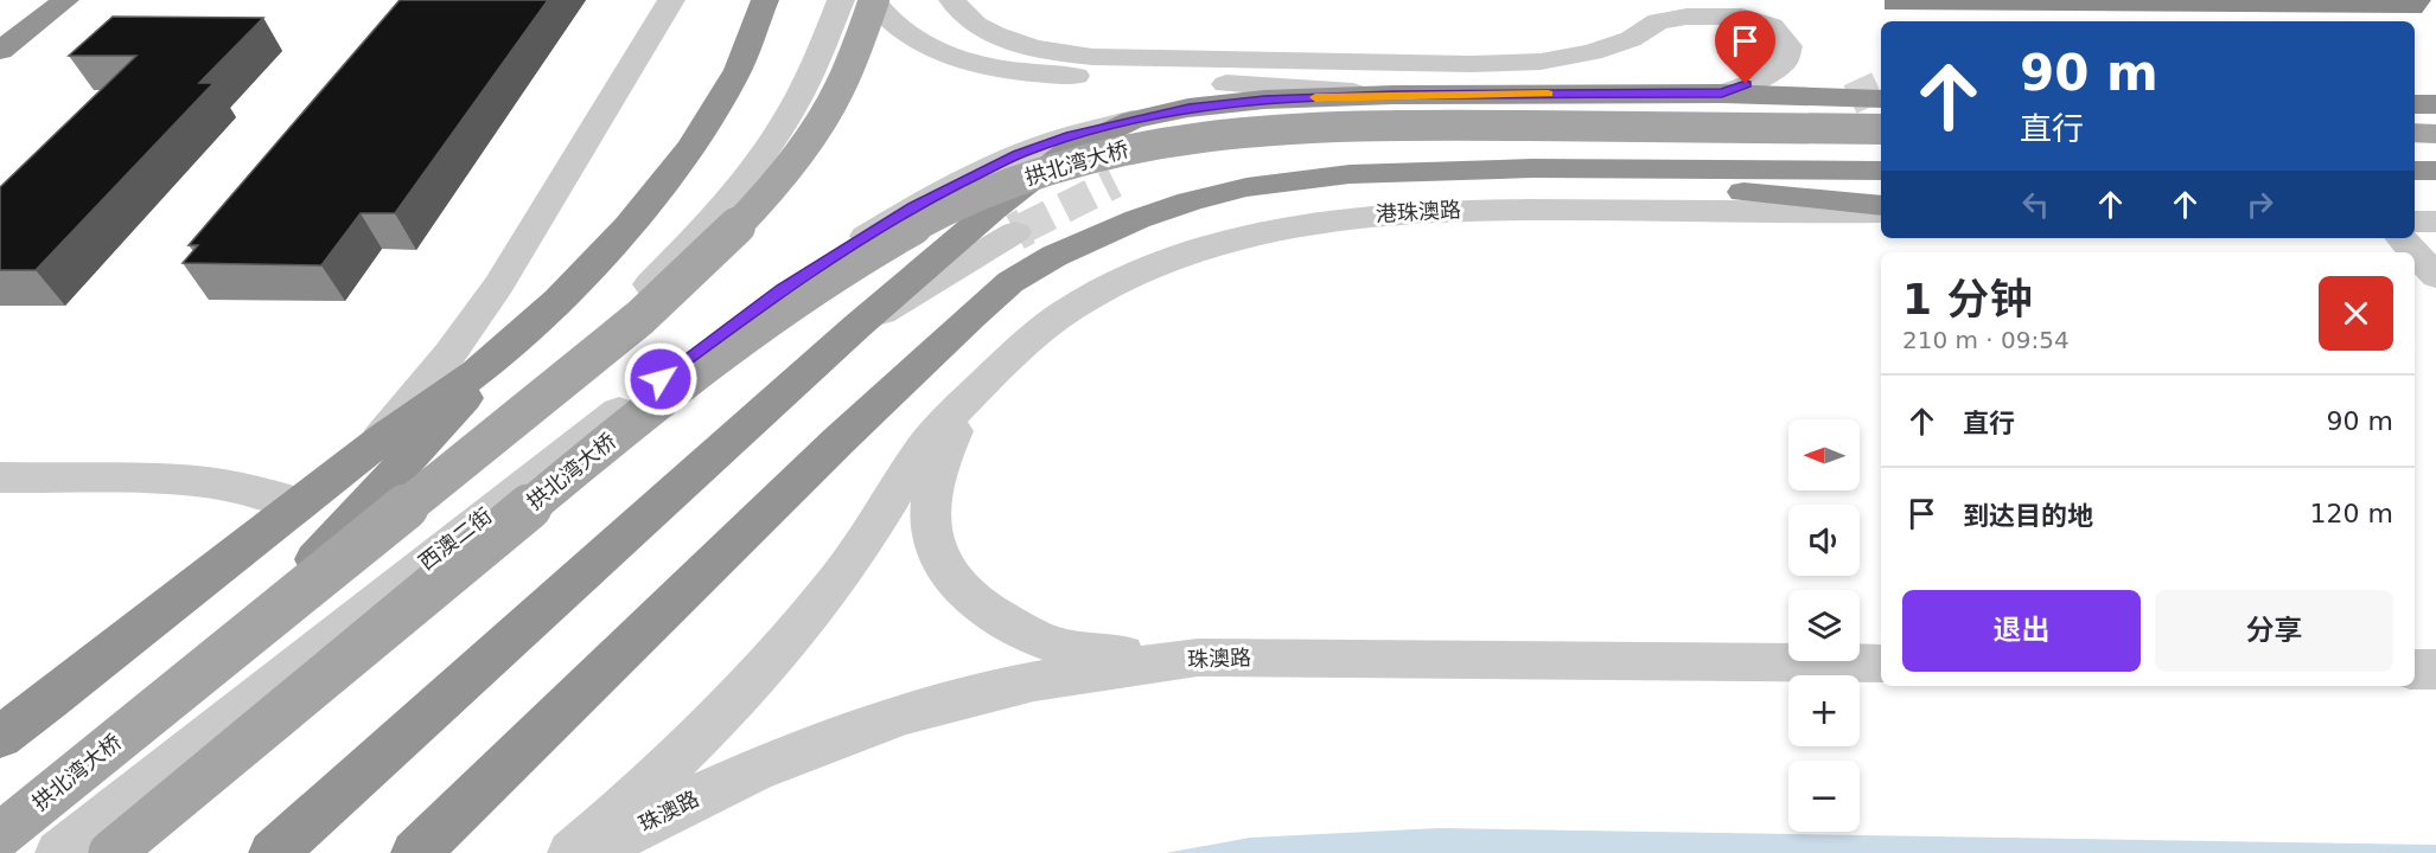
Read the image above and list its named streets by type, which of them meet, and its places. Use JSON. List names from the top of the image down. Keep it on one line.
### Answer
{"streets":{"main road":["拱北湾大桥"],"street":["港珠澳路","西澳二街","珠澳路"]},"north":"left","page":{"turn":["90 m","直行"],"heading":["1 分钟","210 m · 09:54"],"list":[{"name":"直行","value":"90 m"},{"name":"到达目的地","value":"120 m"}],"map_buttons":["+","−"],"buttons":["退出","分享"]}}
